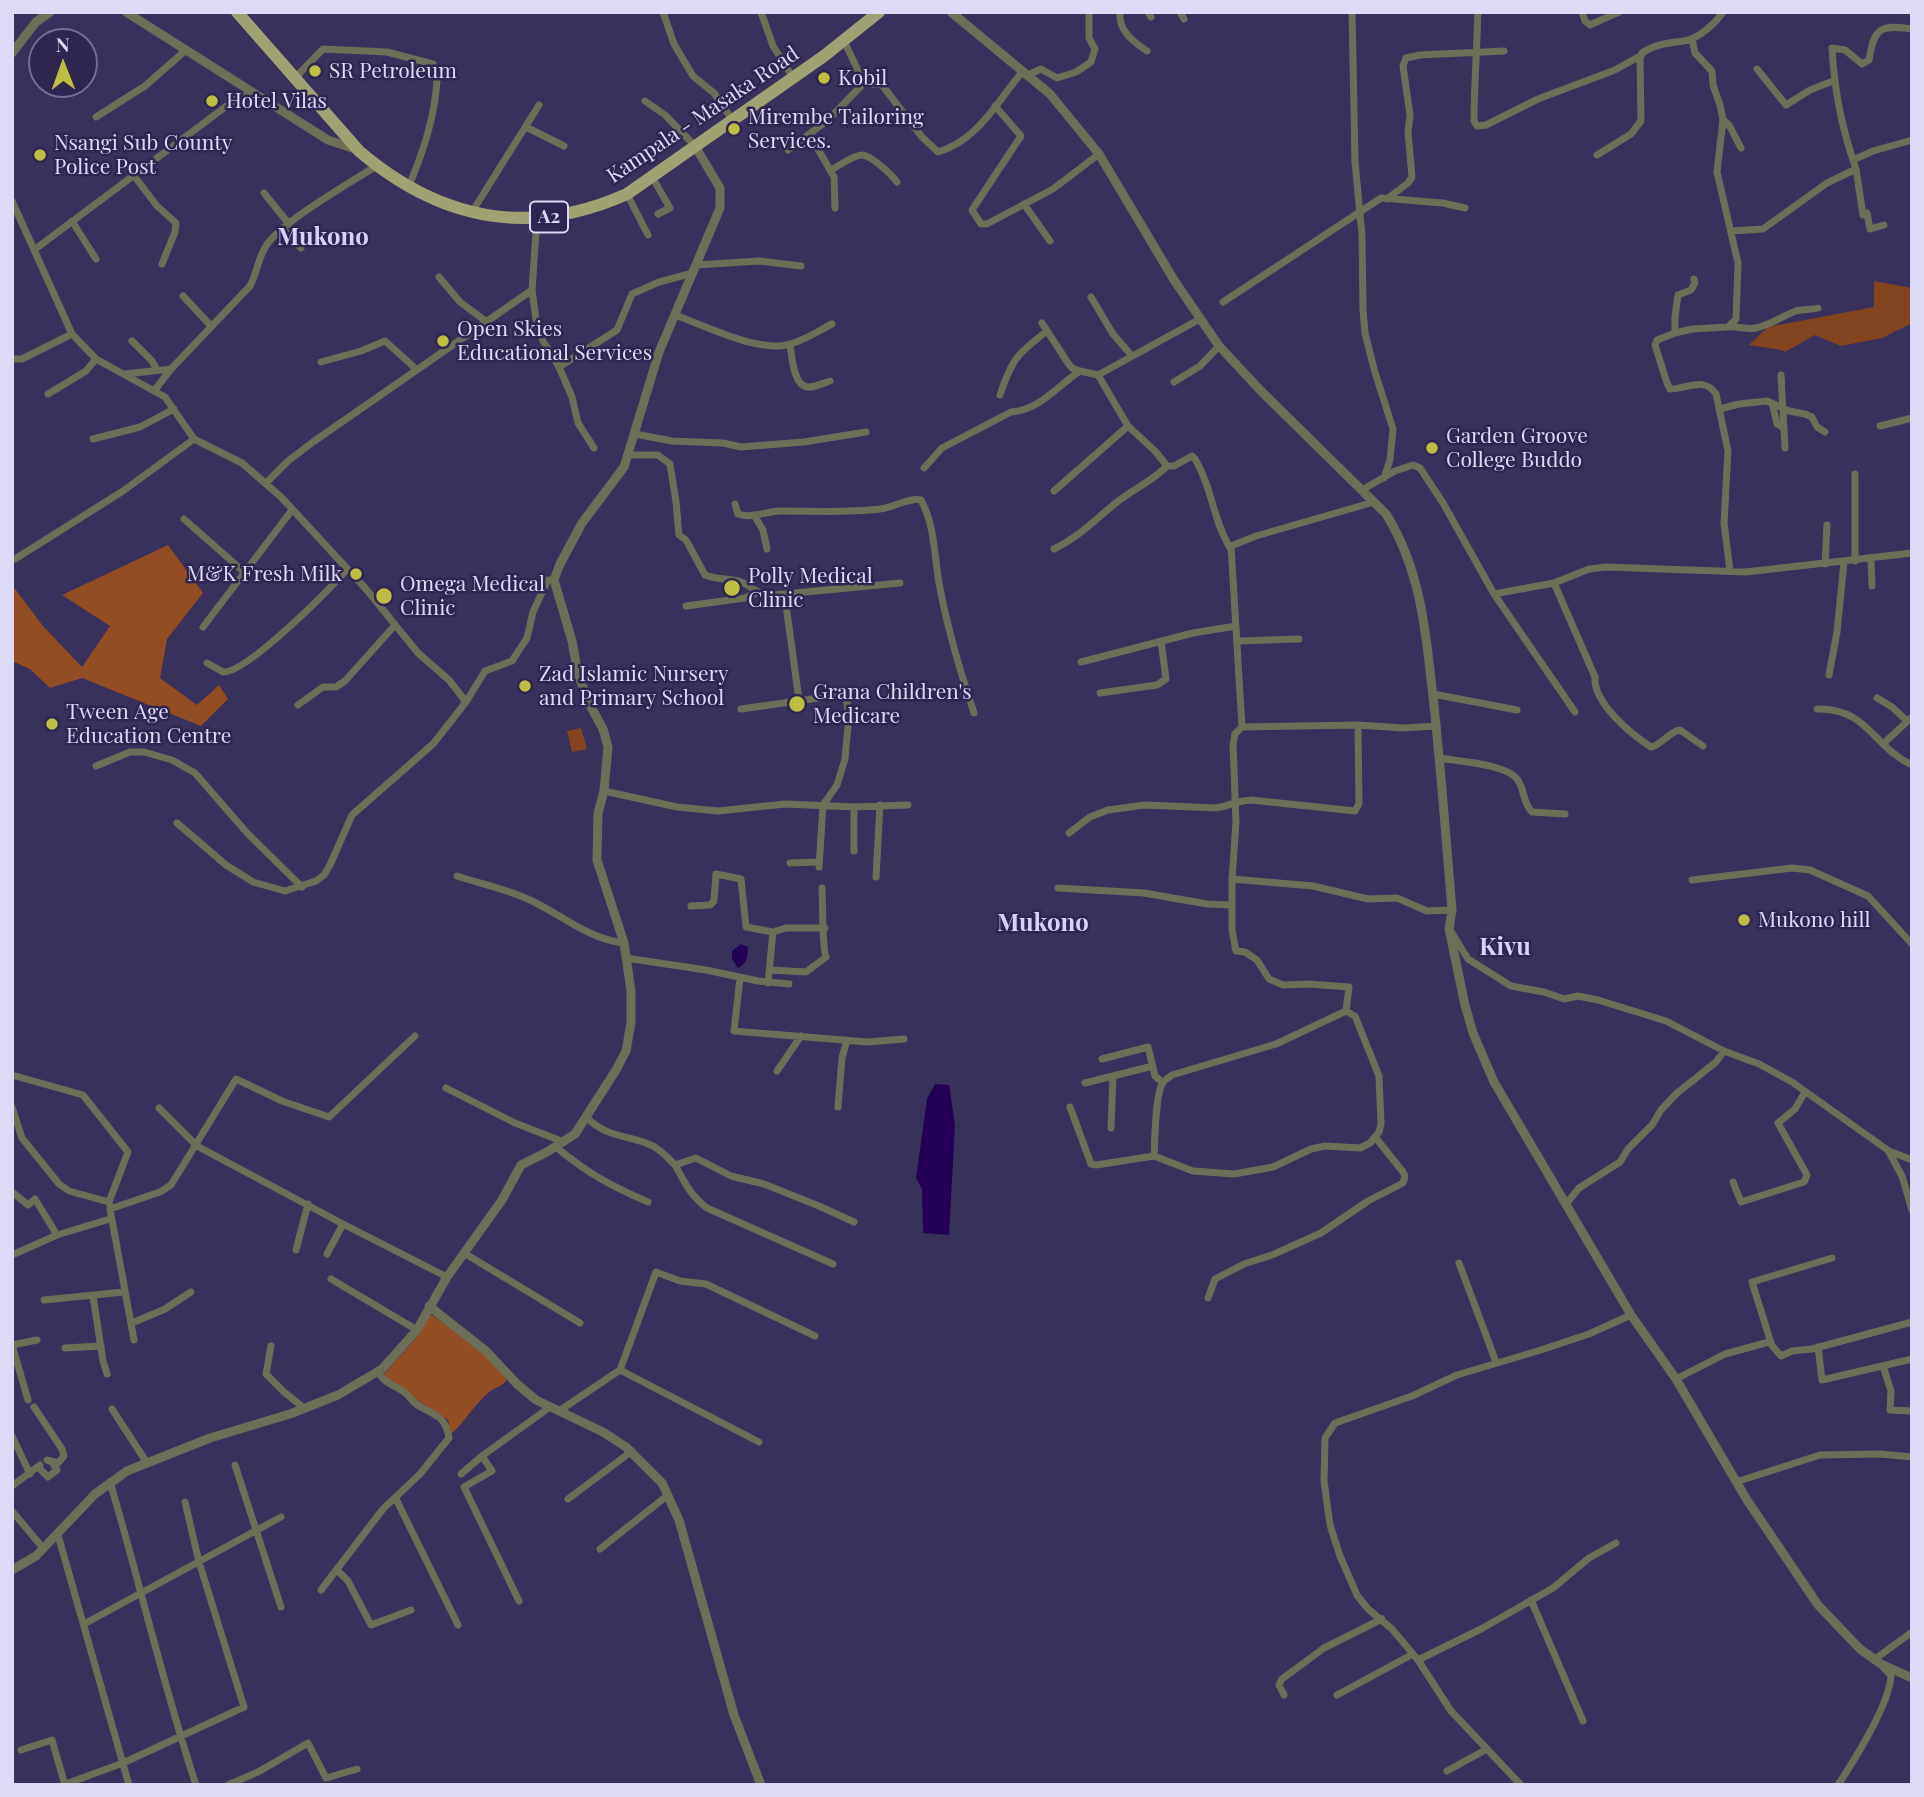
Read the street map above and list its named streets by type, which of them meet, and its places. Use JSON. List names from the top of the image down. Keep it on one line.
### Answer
{"streets":{"main road":["Kampala - Masaka Road","A2"]},"districts":["Mukono","Mukono","Kivu"],"places":["SR Petroleum","Kobil","Hotel Vilas","Mirembe Tailoring Services.","Nsangi Sub County Police Post","Open Skies Educational Services","Garden Groove College Buddo","M&K Fresh Milk","Polly Medical Clinic","Omega Medical Clinic","Zad Islamic Nursery and Primary School","Grana Children's Medicare","Tween Age Education Centre","Mukono hill"],"north":"top"}
